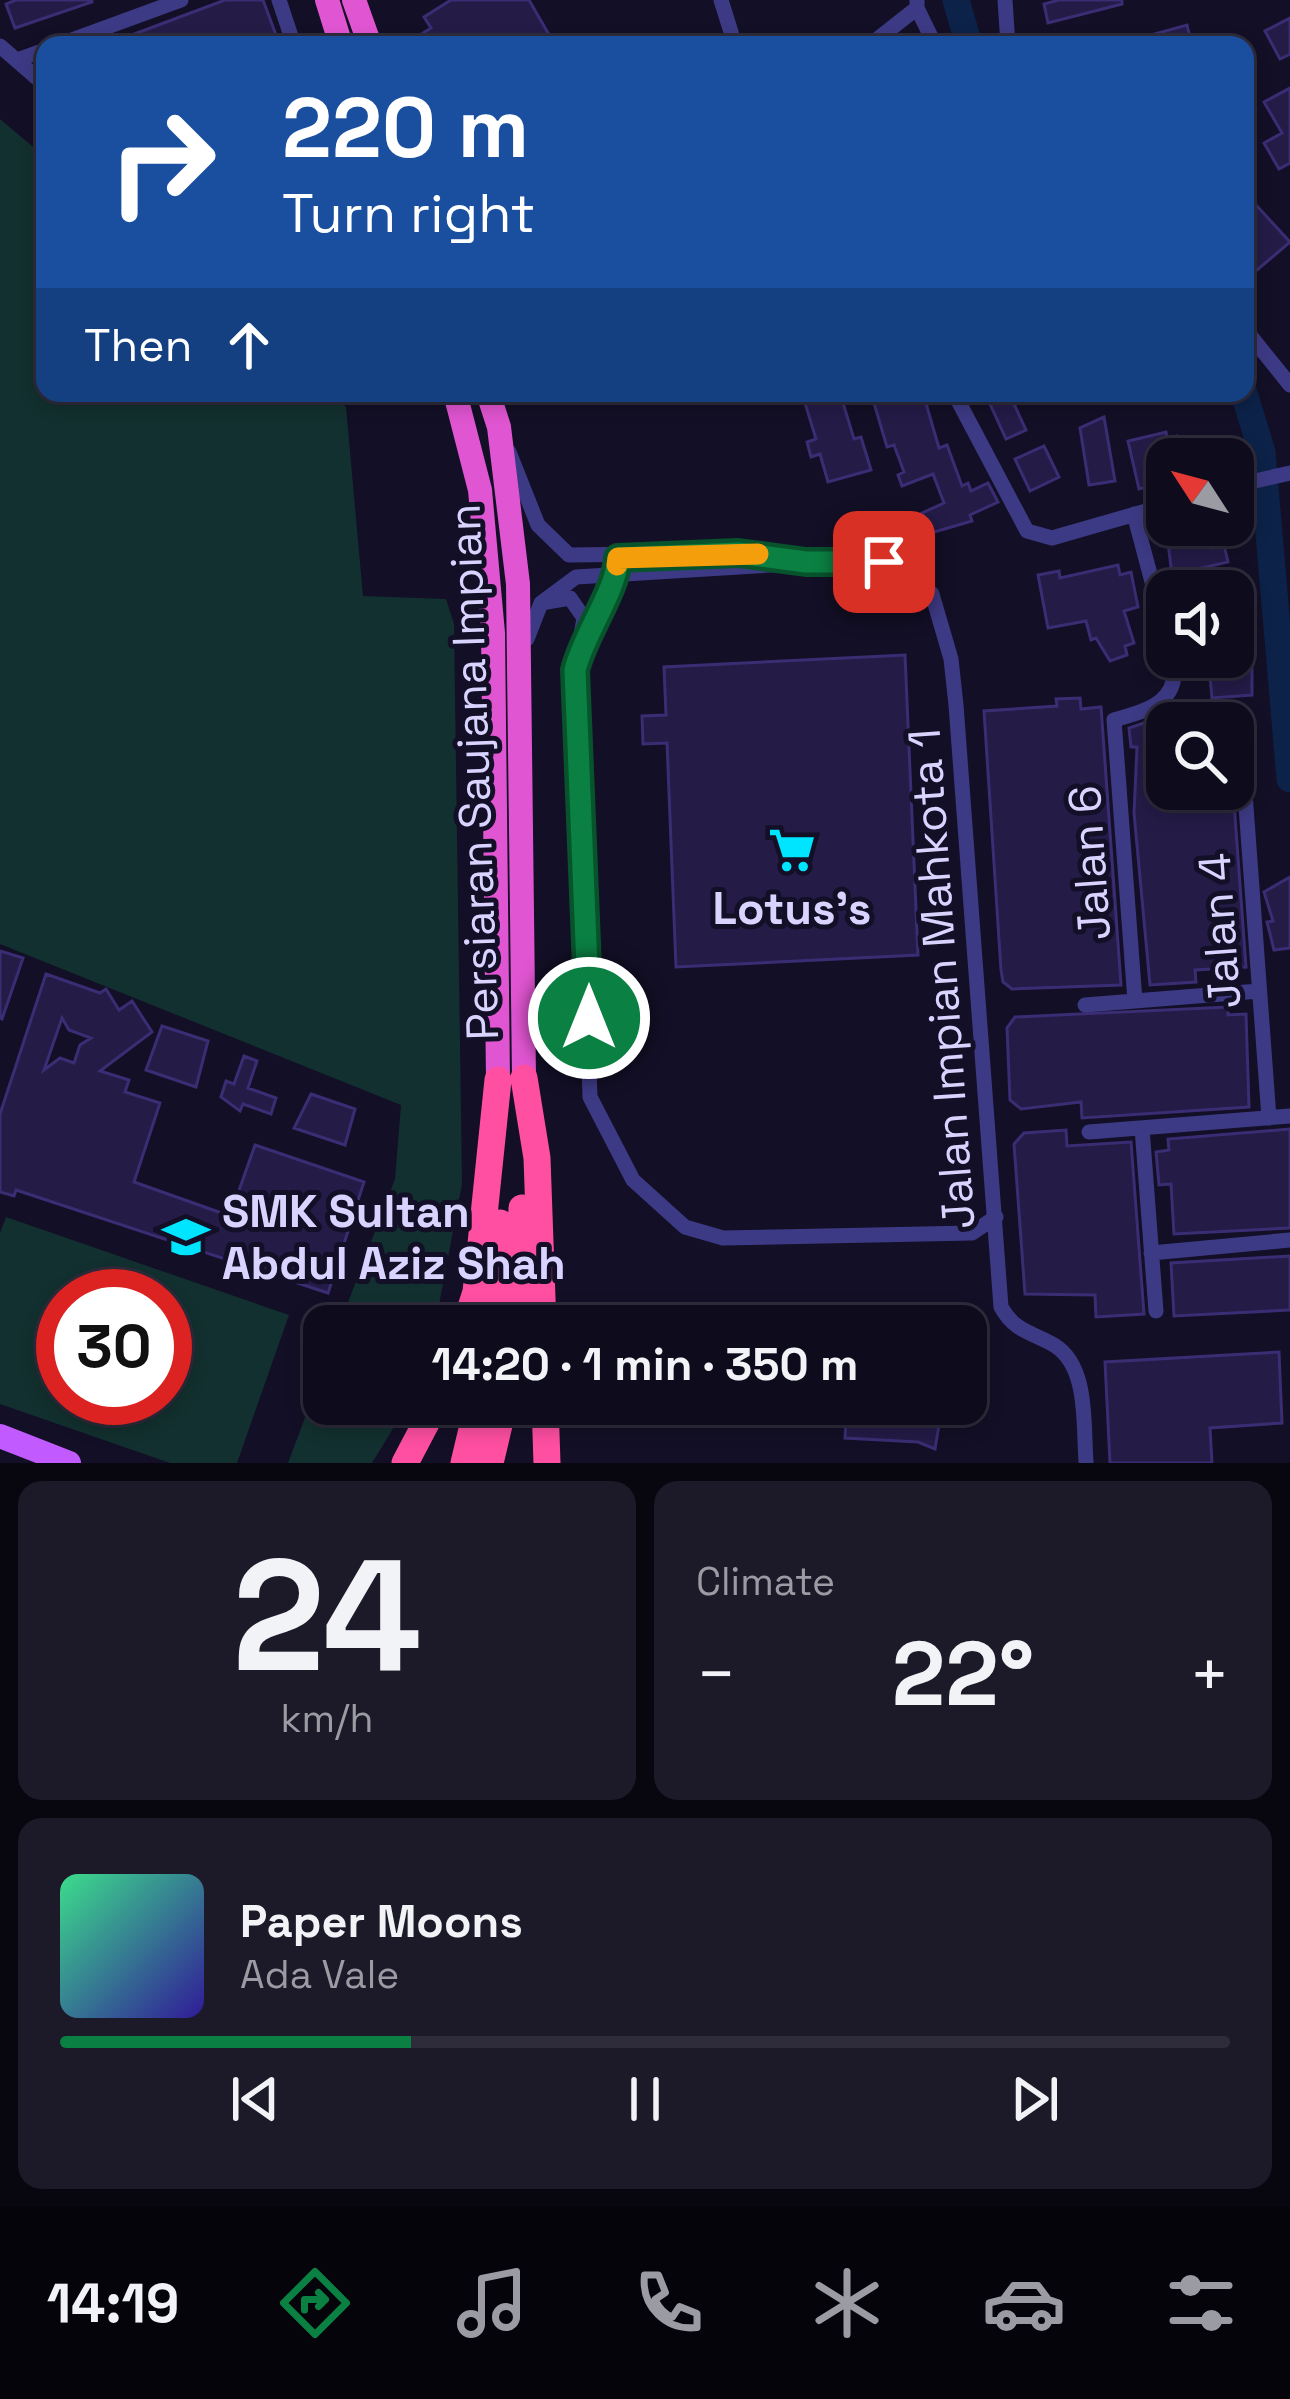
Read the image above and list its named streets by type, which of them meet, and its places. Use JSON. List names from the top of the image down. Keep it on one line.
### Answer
{"streets":{"highway":["Persiaran Saujana Impian"],"street":["Jalan 6","Jalan 4","Jalan Impian Mahkota 1"]},"places":{"supermarket":["Lotus's"],"school or university":["SMK Sultan Abdul Aziz Shah"]},"north":"top left","page":{"turn":["220 m","Turn right"],"then":"Then","limit":"30","trip":"14:20 · 1 min · 350 m","tile":[["24","km/h"],"Climate"],"heat":["−","22°","+"],"song":["Paper Moons","Ada Vale"],"tabs":"14:19"}}
